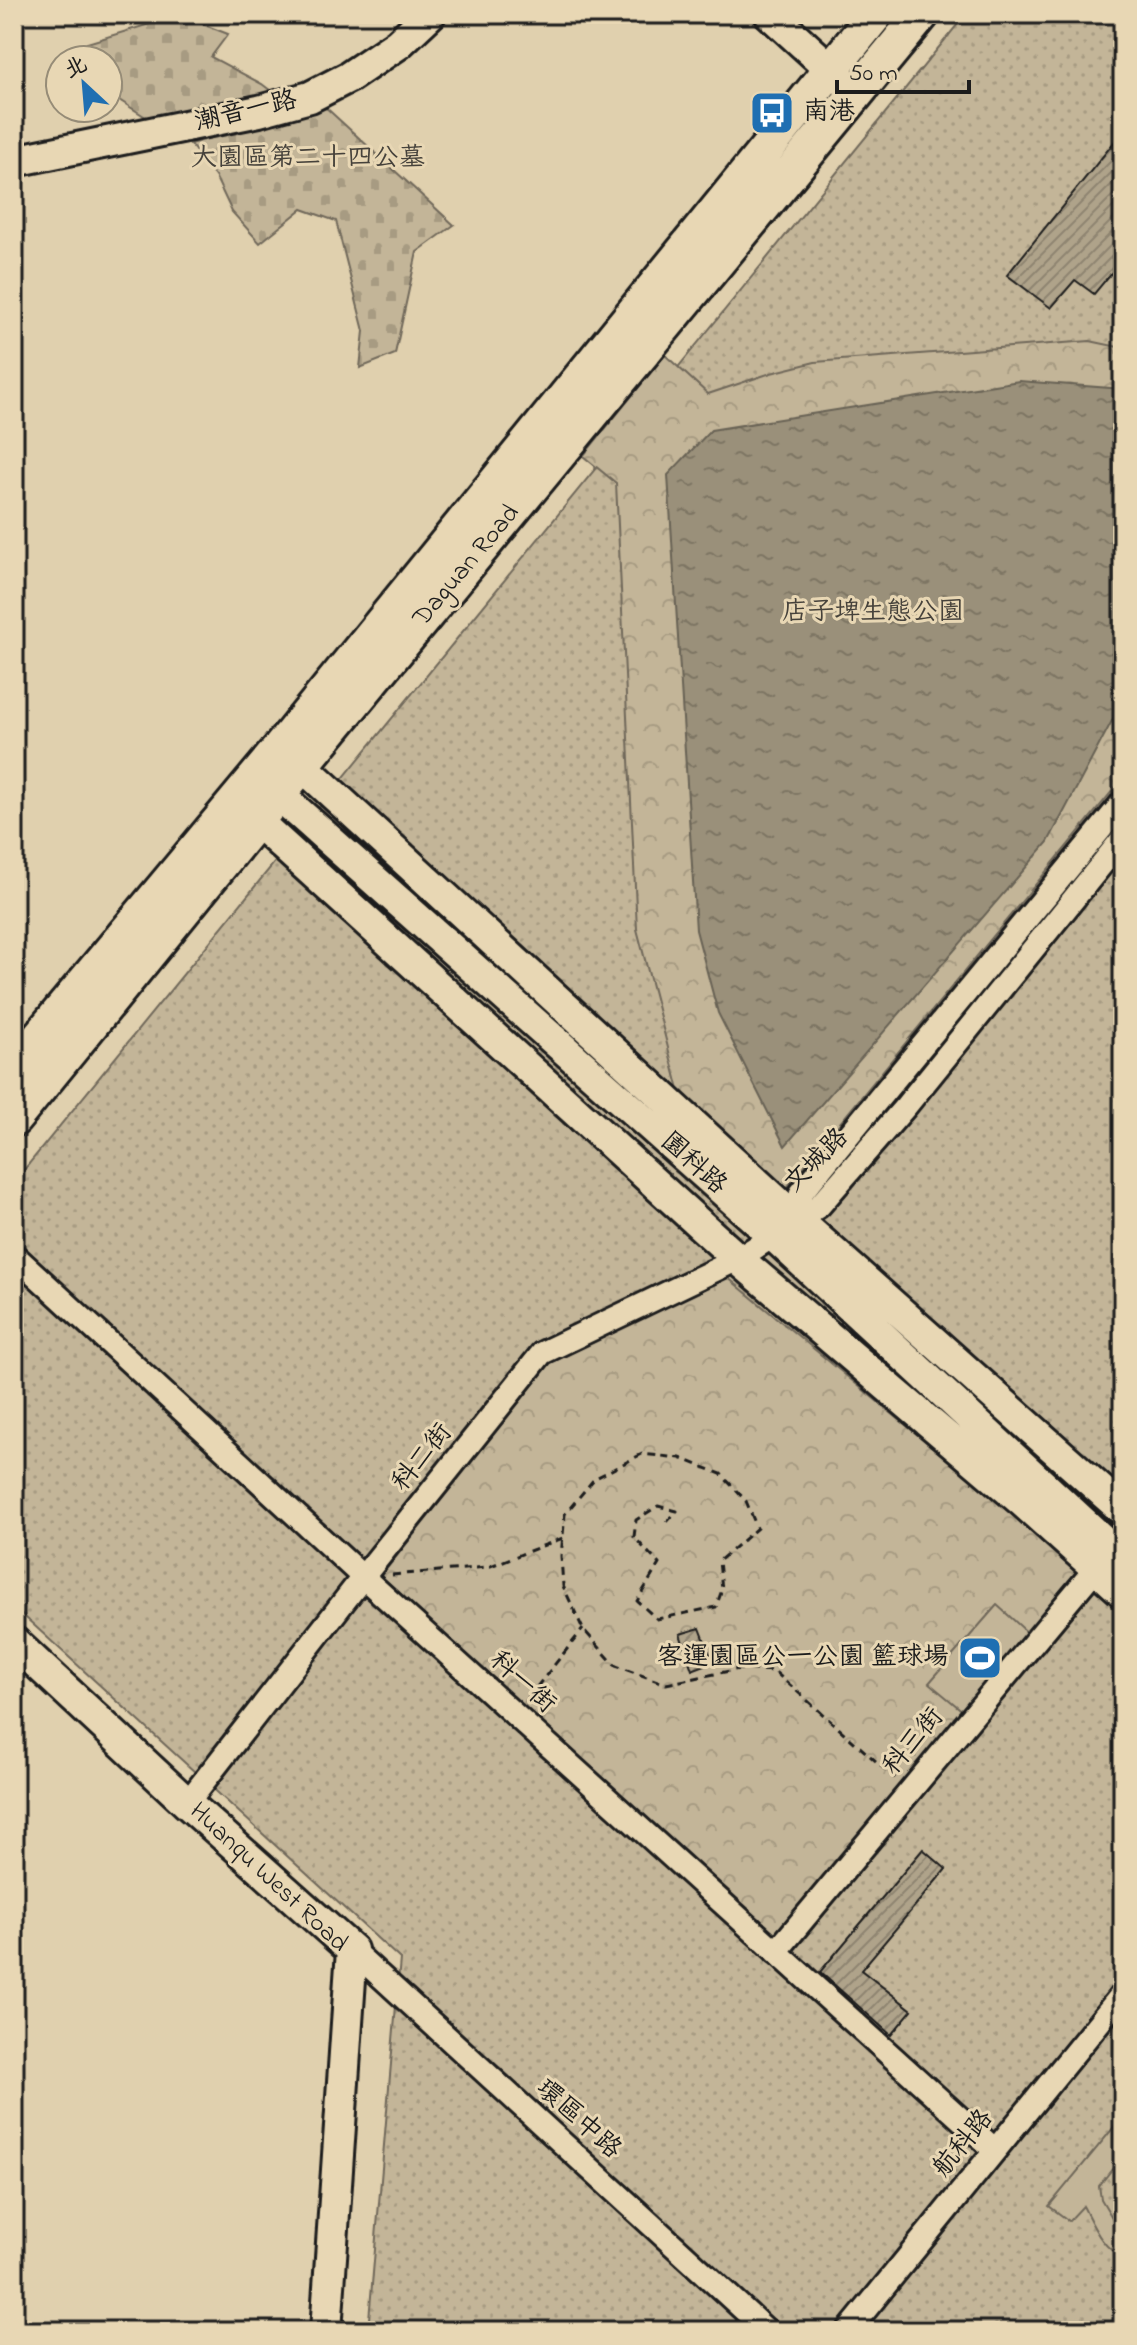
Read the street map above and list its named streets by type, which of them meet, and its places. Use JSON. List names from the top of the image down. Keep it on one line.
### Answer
{"streets":{"main road":["Daguan Road"],"street":["潮音一路","文城路","園科路","科二街","科一街","科三街","Huanqu West Road","環區中路","航科路"]},"crossings":[["Daguan Road","園科路"],["文城路","園科路"],["文城路","科二街"],["園科路","科二街"],["園科路","科三街"],["科二街","科一街"],["科二街","Huanqu West Road"],["科一街","科三街"],["科一街","航科路"],["Huanqu West Road","環區中路"]],"parks":["大園區第二十四公墓","店子埤生態公園"],"places":{"bus stop":["南港"],"sports":["客運園區公一公園 籃球場"]},"scale_bar":"50 m","north":"top left"}
